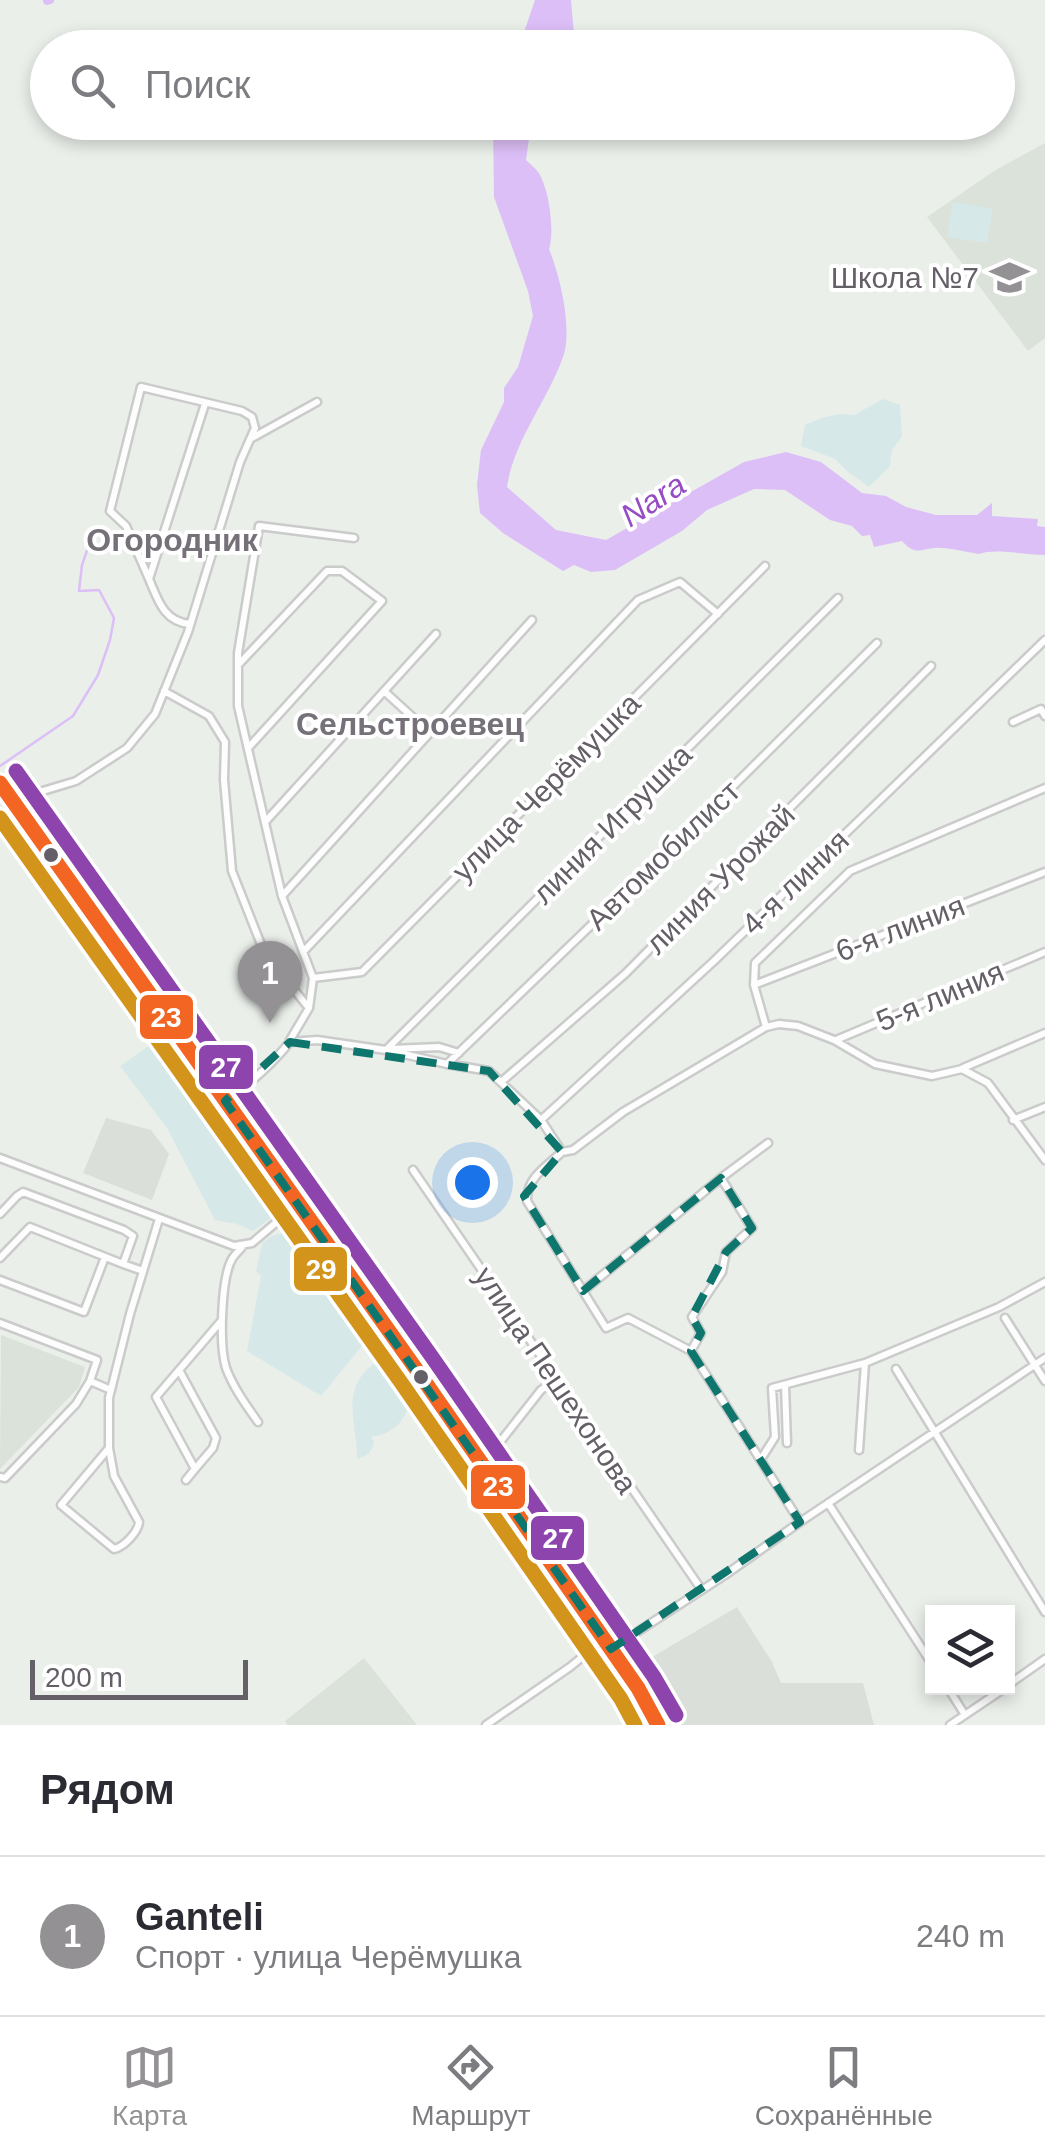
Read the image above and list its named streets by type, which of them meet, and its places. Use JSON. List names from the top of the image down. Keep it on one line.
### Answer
{"streets":{"street":["улица Черёмушка","линия Игрушка","Автомобилист","линия Урожай","4-я линия","6-я линия","5-я линия","улица Пешехонова"]},"districts":["Огородник","Сельстроевец"],"water":["Nara"],"places":{"school or university":["Школа №7"]},"lines":["transit line 27","transit line 23","transit line 29"],"scale_bar":"200 m","page":{"search":"Поиск","pins":"1","scale":"200 m","heading":"Рядом","list":[{"mark":"1","name":"Ganteli","note":"Спорт · улица Черёмушка","value":"240 m"}],"nav":["Карта","Маршрут","Сохранённые"]}}
